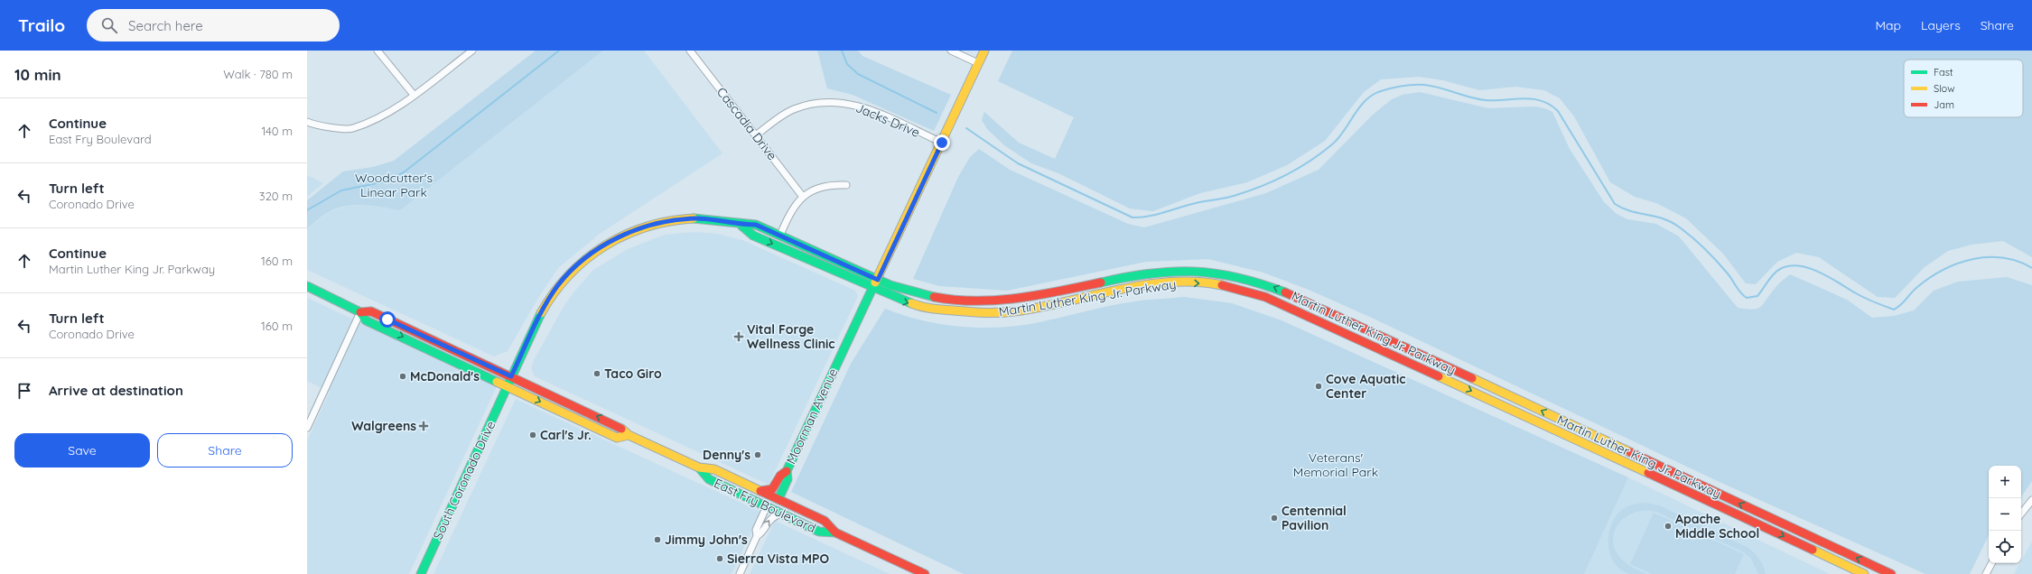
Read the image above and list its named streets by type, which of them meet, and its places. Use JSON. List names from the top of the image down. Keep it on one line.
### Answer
{"streets":{"street":["Jacks Drive","Cascadia Drive","Martin Luther King Jr. Parkway","Moorman Avenue","South Coronado Drive","East Fry Boulevard"]},"crossings":[["Jacks Drive","Cascadia Drive"],["Jacks Drive","Moorman Avenue"],["Martin Luther King Jr. Parkway","Moorman Avenue"],["Martin Luther King Jr. Parkway","South Coronado Drive"],["Moorman Avenue","East Fry Boulevard"],["South Coronado Drive","East Fry Boulevard"]],"parks":["Woodcutter's Linear Park","Veterans' Memorial Park"],"places":{"health":["Vital Forge Wellness Clinic","Walgreens"],"other":["Taco Giro","McDonald's","Cove Aquatic Center","Carl's Jr.","Denny's","Centennial Pavilion","Apache Middle School","Jimmy John's","Sierra Vista MPO"]},"legend":["Fast","Slow","Jam"],"page":{"header":"Trailo","search":"Search here","nav":["Map","Layers","Share"],"heading":["10 min","Walk · 780 m"],"list":[["Continue","East Fry Boulevard","140 m"],["Turn left","Coronado Drive","320 m"],["Continue","Martin Luther King Jr. Parkway","160 m"],["Turn left","Coronado Drive","160 m"],"Arrive at destination"],"buttons":["Save","Share"],"map_buttons":["+","−"]}}
